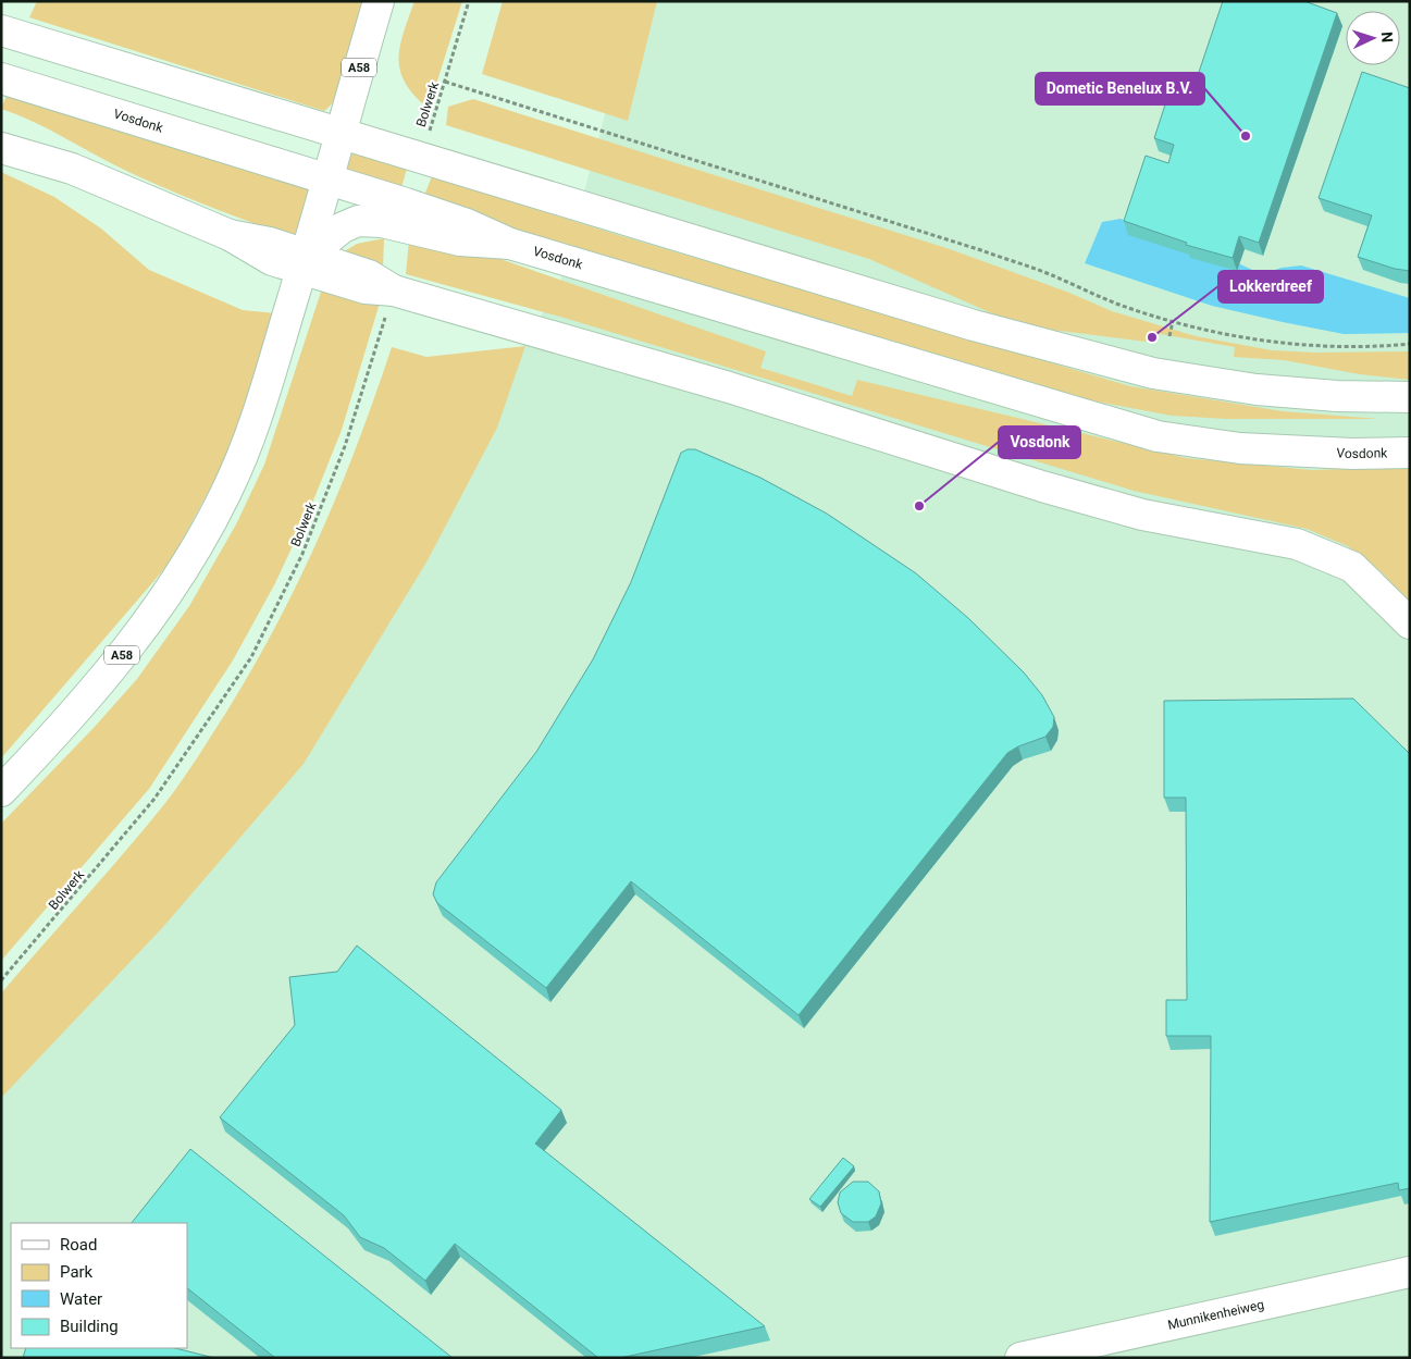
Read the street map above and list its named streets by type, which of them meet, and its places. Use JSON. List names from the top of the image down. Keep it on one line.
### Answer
{"streets":{"main road":["A58","Vosdonk","Munnikenheiweg"],"path":["Bolwerk"]},"crossings":[["A58","Vosdonk"]],"places":["Dometic Benelux B.V.","Lokkerdreef","Vosdonk"],"legend":["Road","Park","Water","Building"],"north":"right"}
